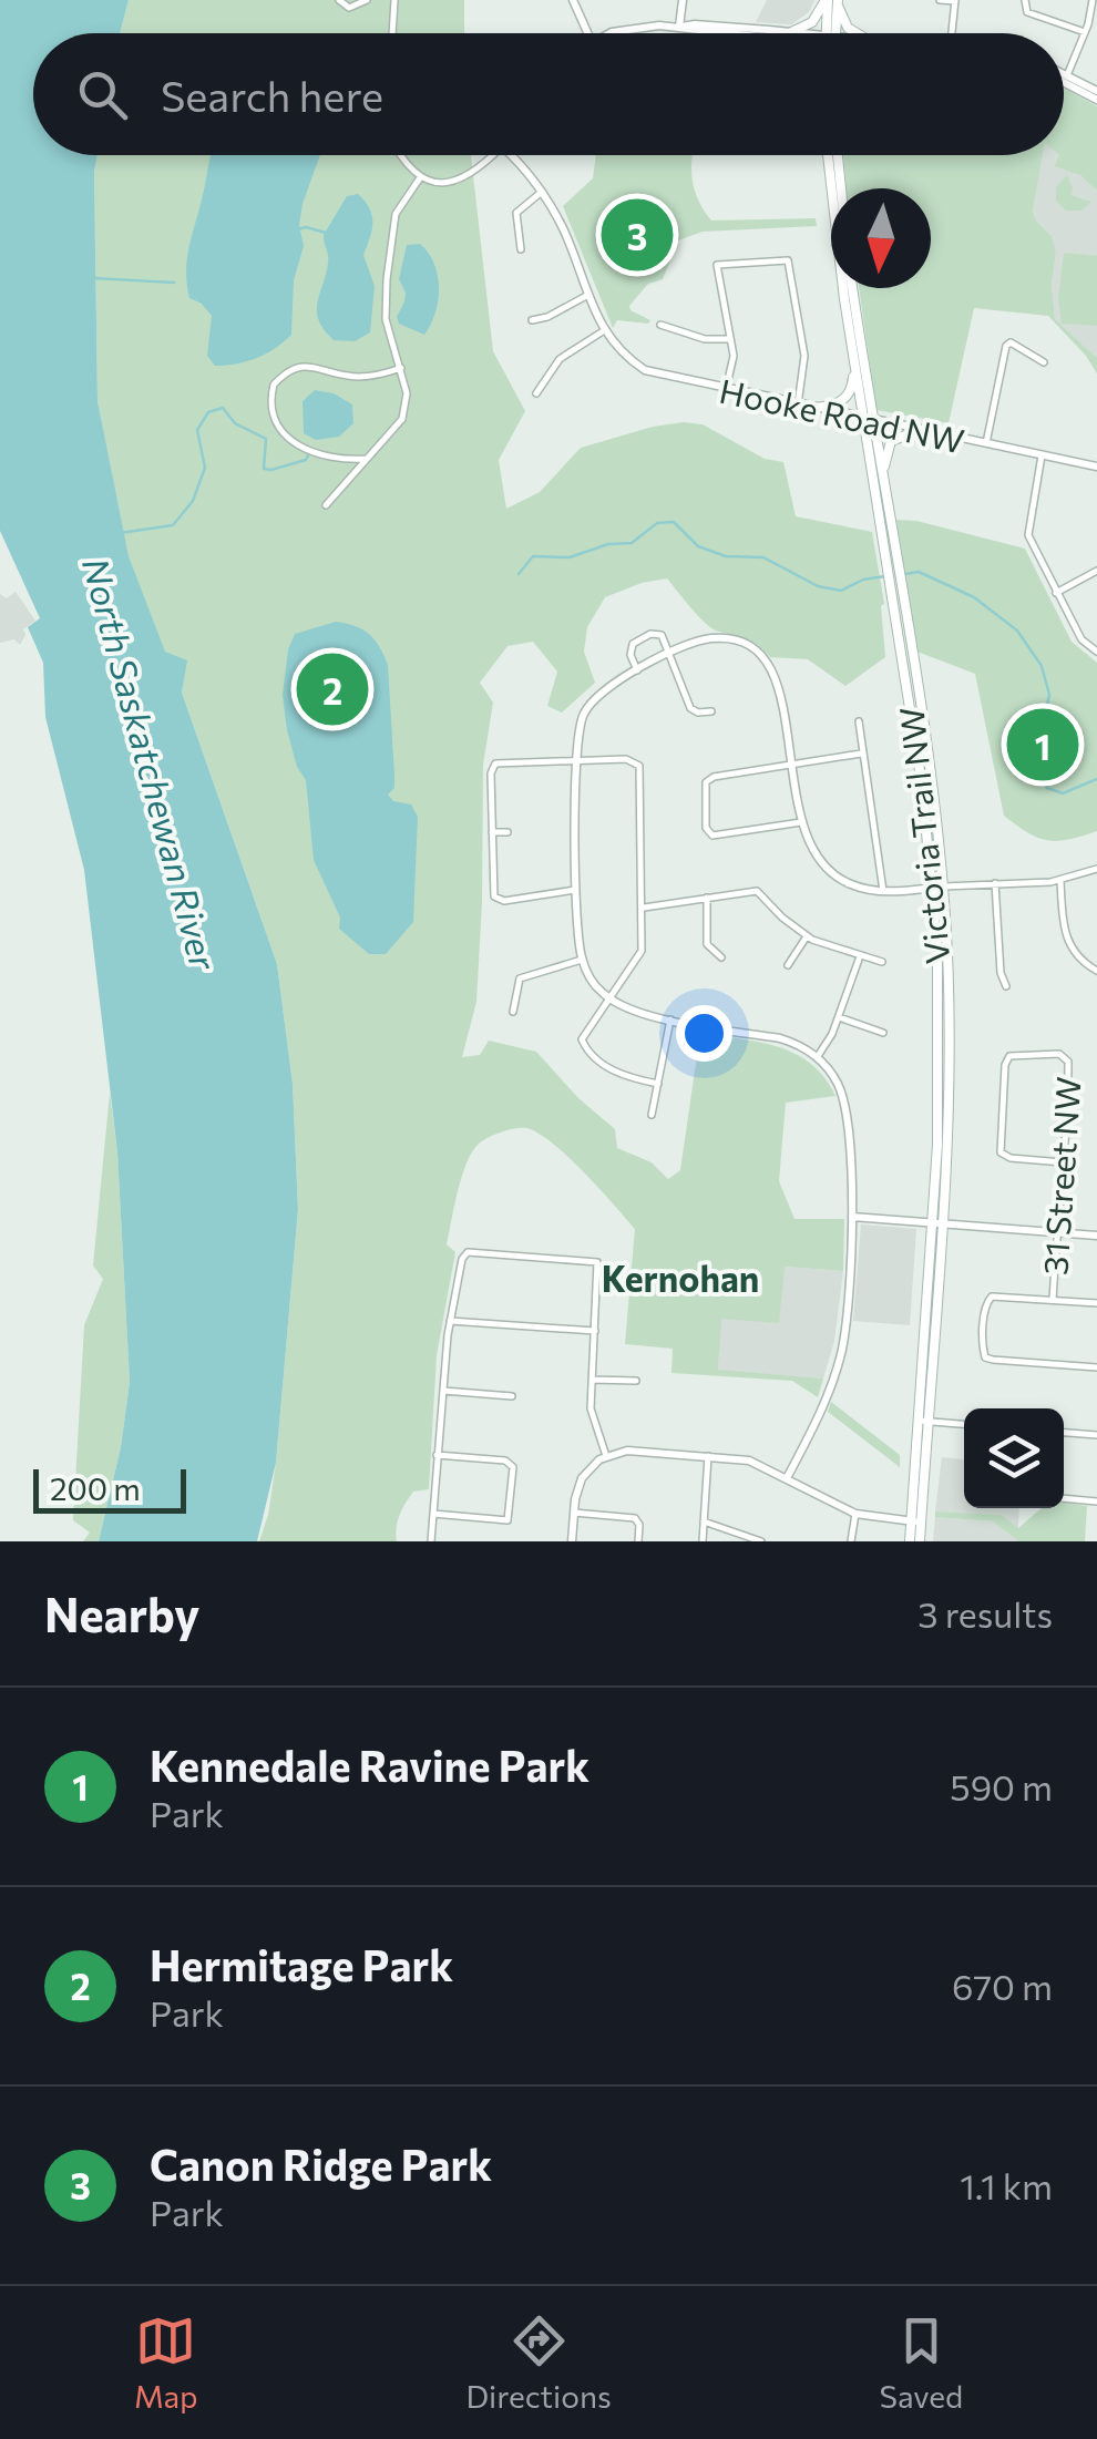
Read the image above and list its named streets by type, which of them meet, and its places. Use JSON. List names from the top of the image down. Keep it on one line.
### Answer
{"streets":{"main road":["Victoria Trail NW"],"street":["Hooke Road NW","31 Street NW"]},"crossings":[["Hooke Road NW","Victoria Trail NW"]],"districts":["Kernohan"],"water":["North Saskatchewan River"],"scale_bar":"200 m","north":"bottom","page":{"search":"Search here","pins":["3","2","1"],"scale":"200 m","heading":["Nearby","3 results"],"list":[{"mark":"1","name":"Kennedale Ravine Park","note":"Park","value":"590 m"},{"mark":"2","name":"Hermitage Park","note":"Park","value":"670 m"},{"mark":"3","name":"Canon Ridge Park","note":"Park","value":"1.1 km"}],"nav":["Map","Directions","Saved"]}}
